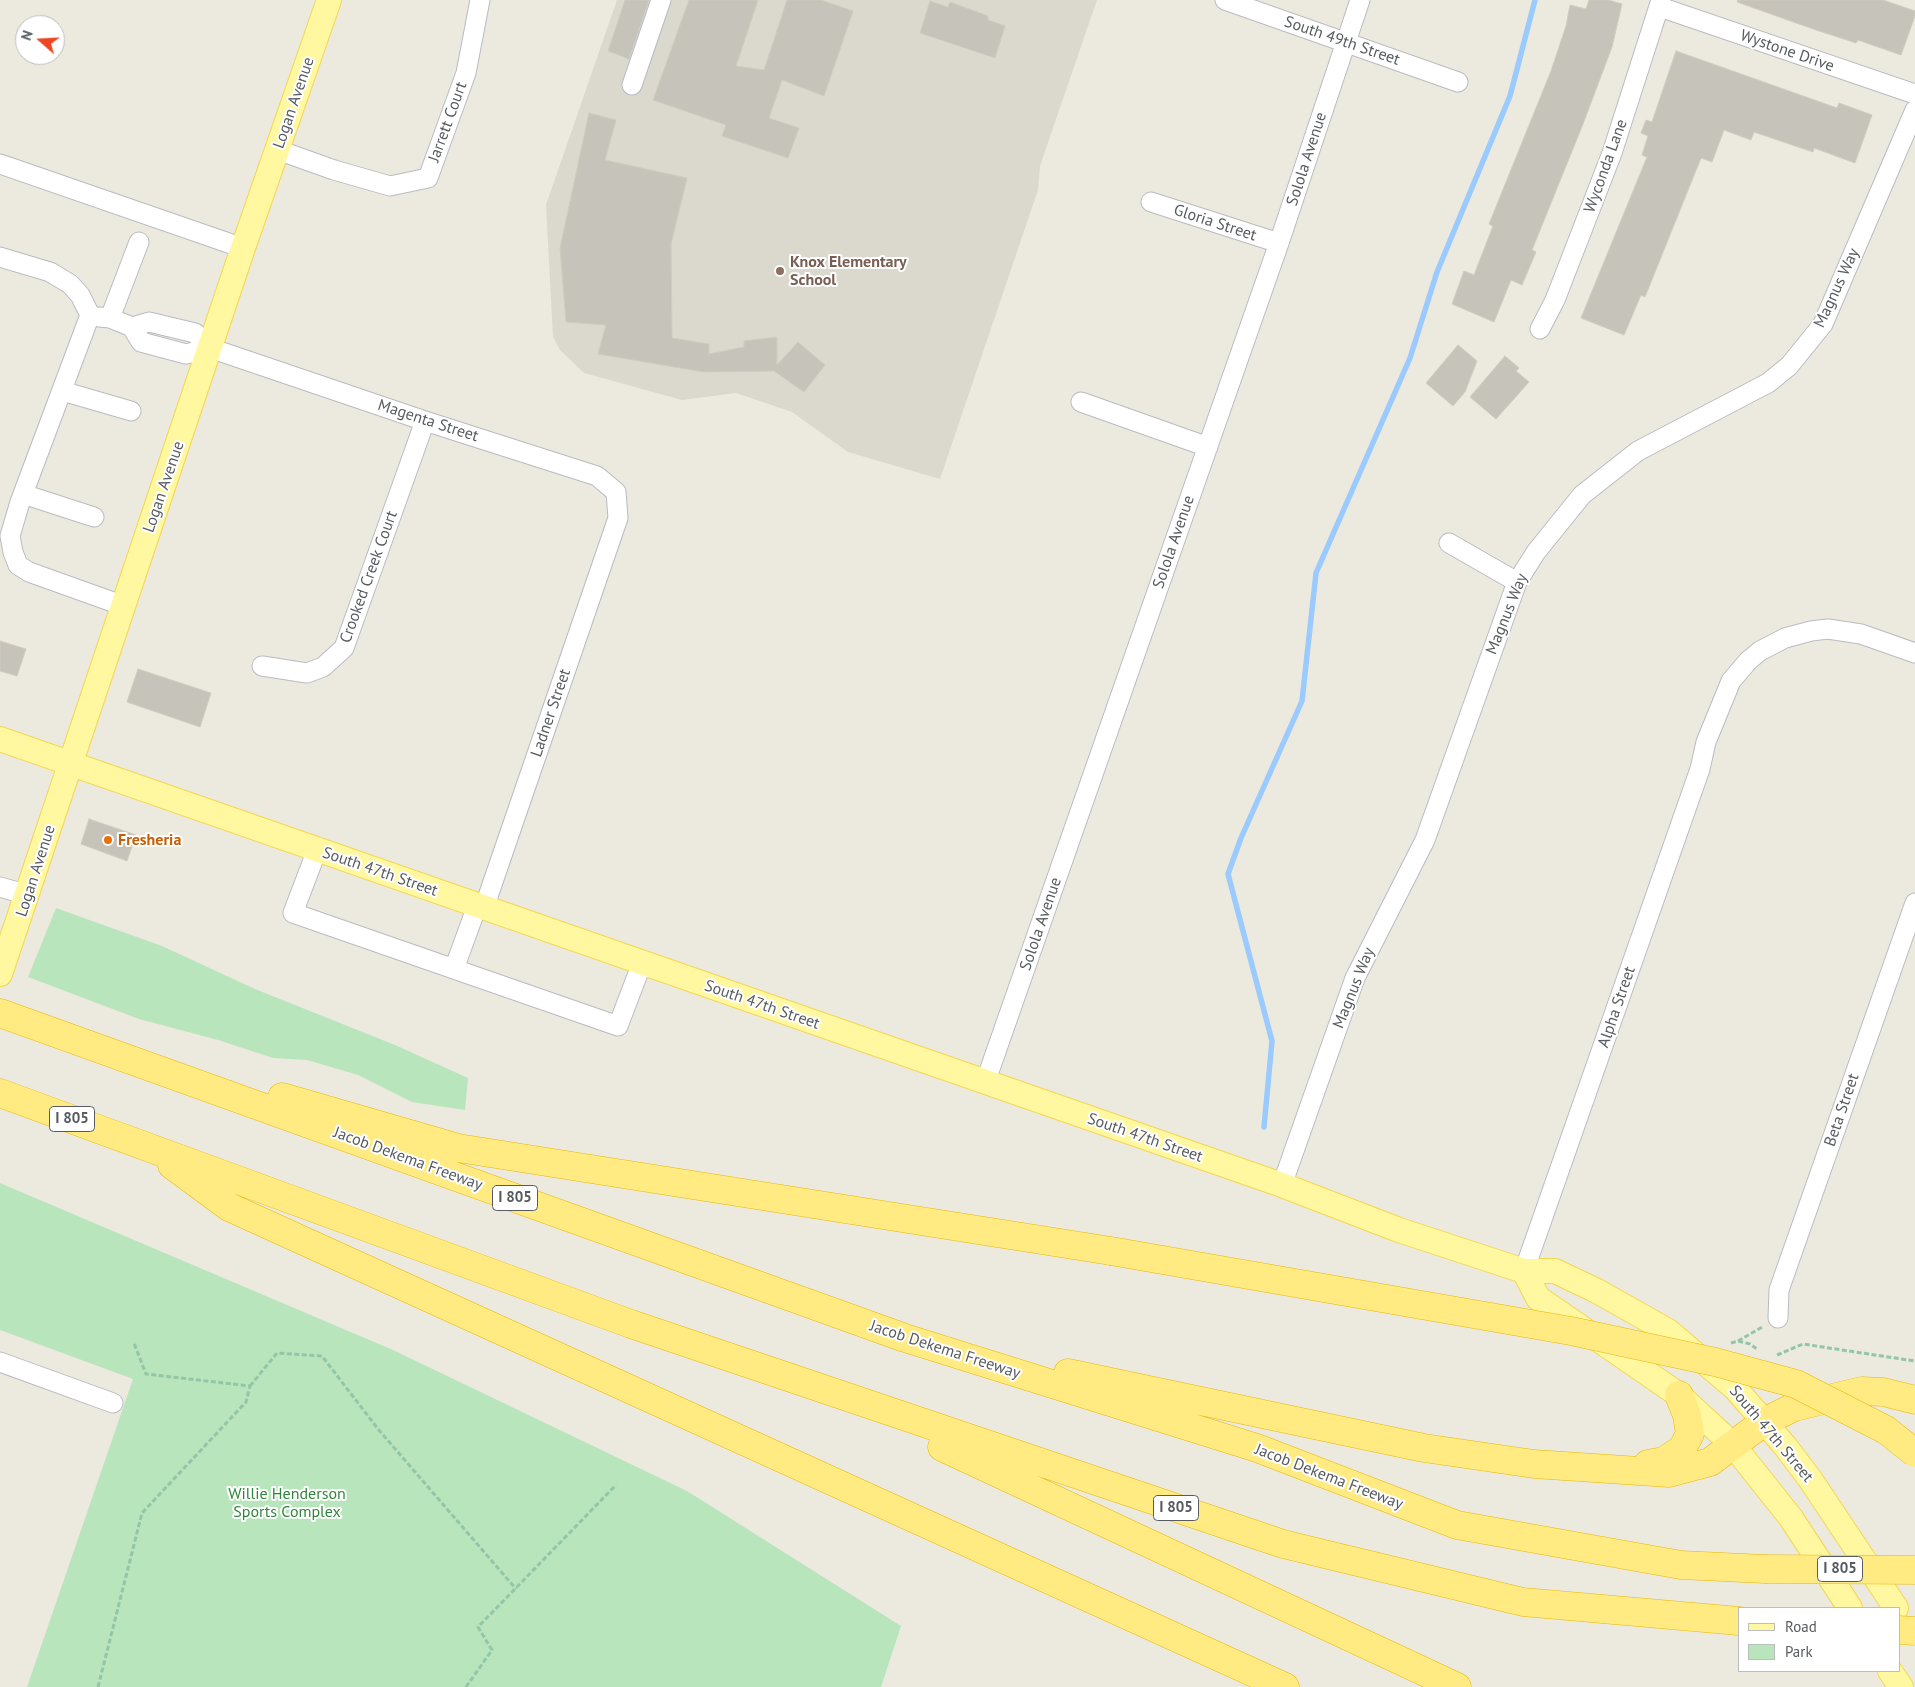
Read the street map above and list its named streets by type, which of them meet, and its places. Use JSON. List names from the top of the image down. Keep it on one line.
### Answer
{"streets":{"highway":["I 805","Jacob Dekema Freeway"],"main road":["Logan Avenue","South 47th Street"],"street":["South 49th Street","Wystone Drive","Jarrett Court","Solola Avenue","Wyconda Lane","Gloria Street","Magnus Way","Magenta Street","Crooked Creek Court","Ladner Street","Alpha Street","Beta Street"]},"crossings":[["South 49th Street","Solola Avenue"],["Wystone Drive","Wyconda Lane"],["Logan Avenue","Jarrett Court"],["Logan Avenue","Magenta Street"],["Logan Avenue","South 47th Street"],["Solola Avenue","Gloria Street"],["Solola Avenue","South 47th Street"],["Magnus Way","South 47th Street"],["Magenta Street","Crooked Creek Court"],["Magenta Street","Ladner Street"],["Ladner Street","South 47th Street"],["South 47th Street","Alpha Street"]],"parks":["Willie Henderson Sports Complex"],"places":["Knox Elementary School","Fresheria"],"legend":["Road","Park"],"north":"left"}
